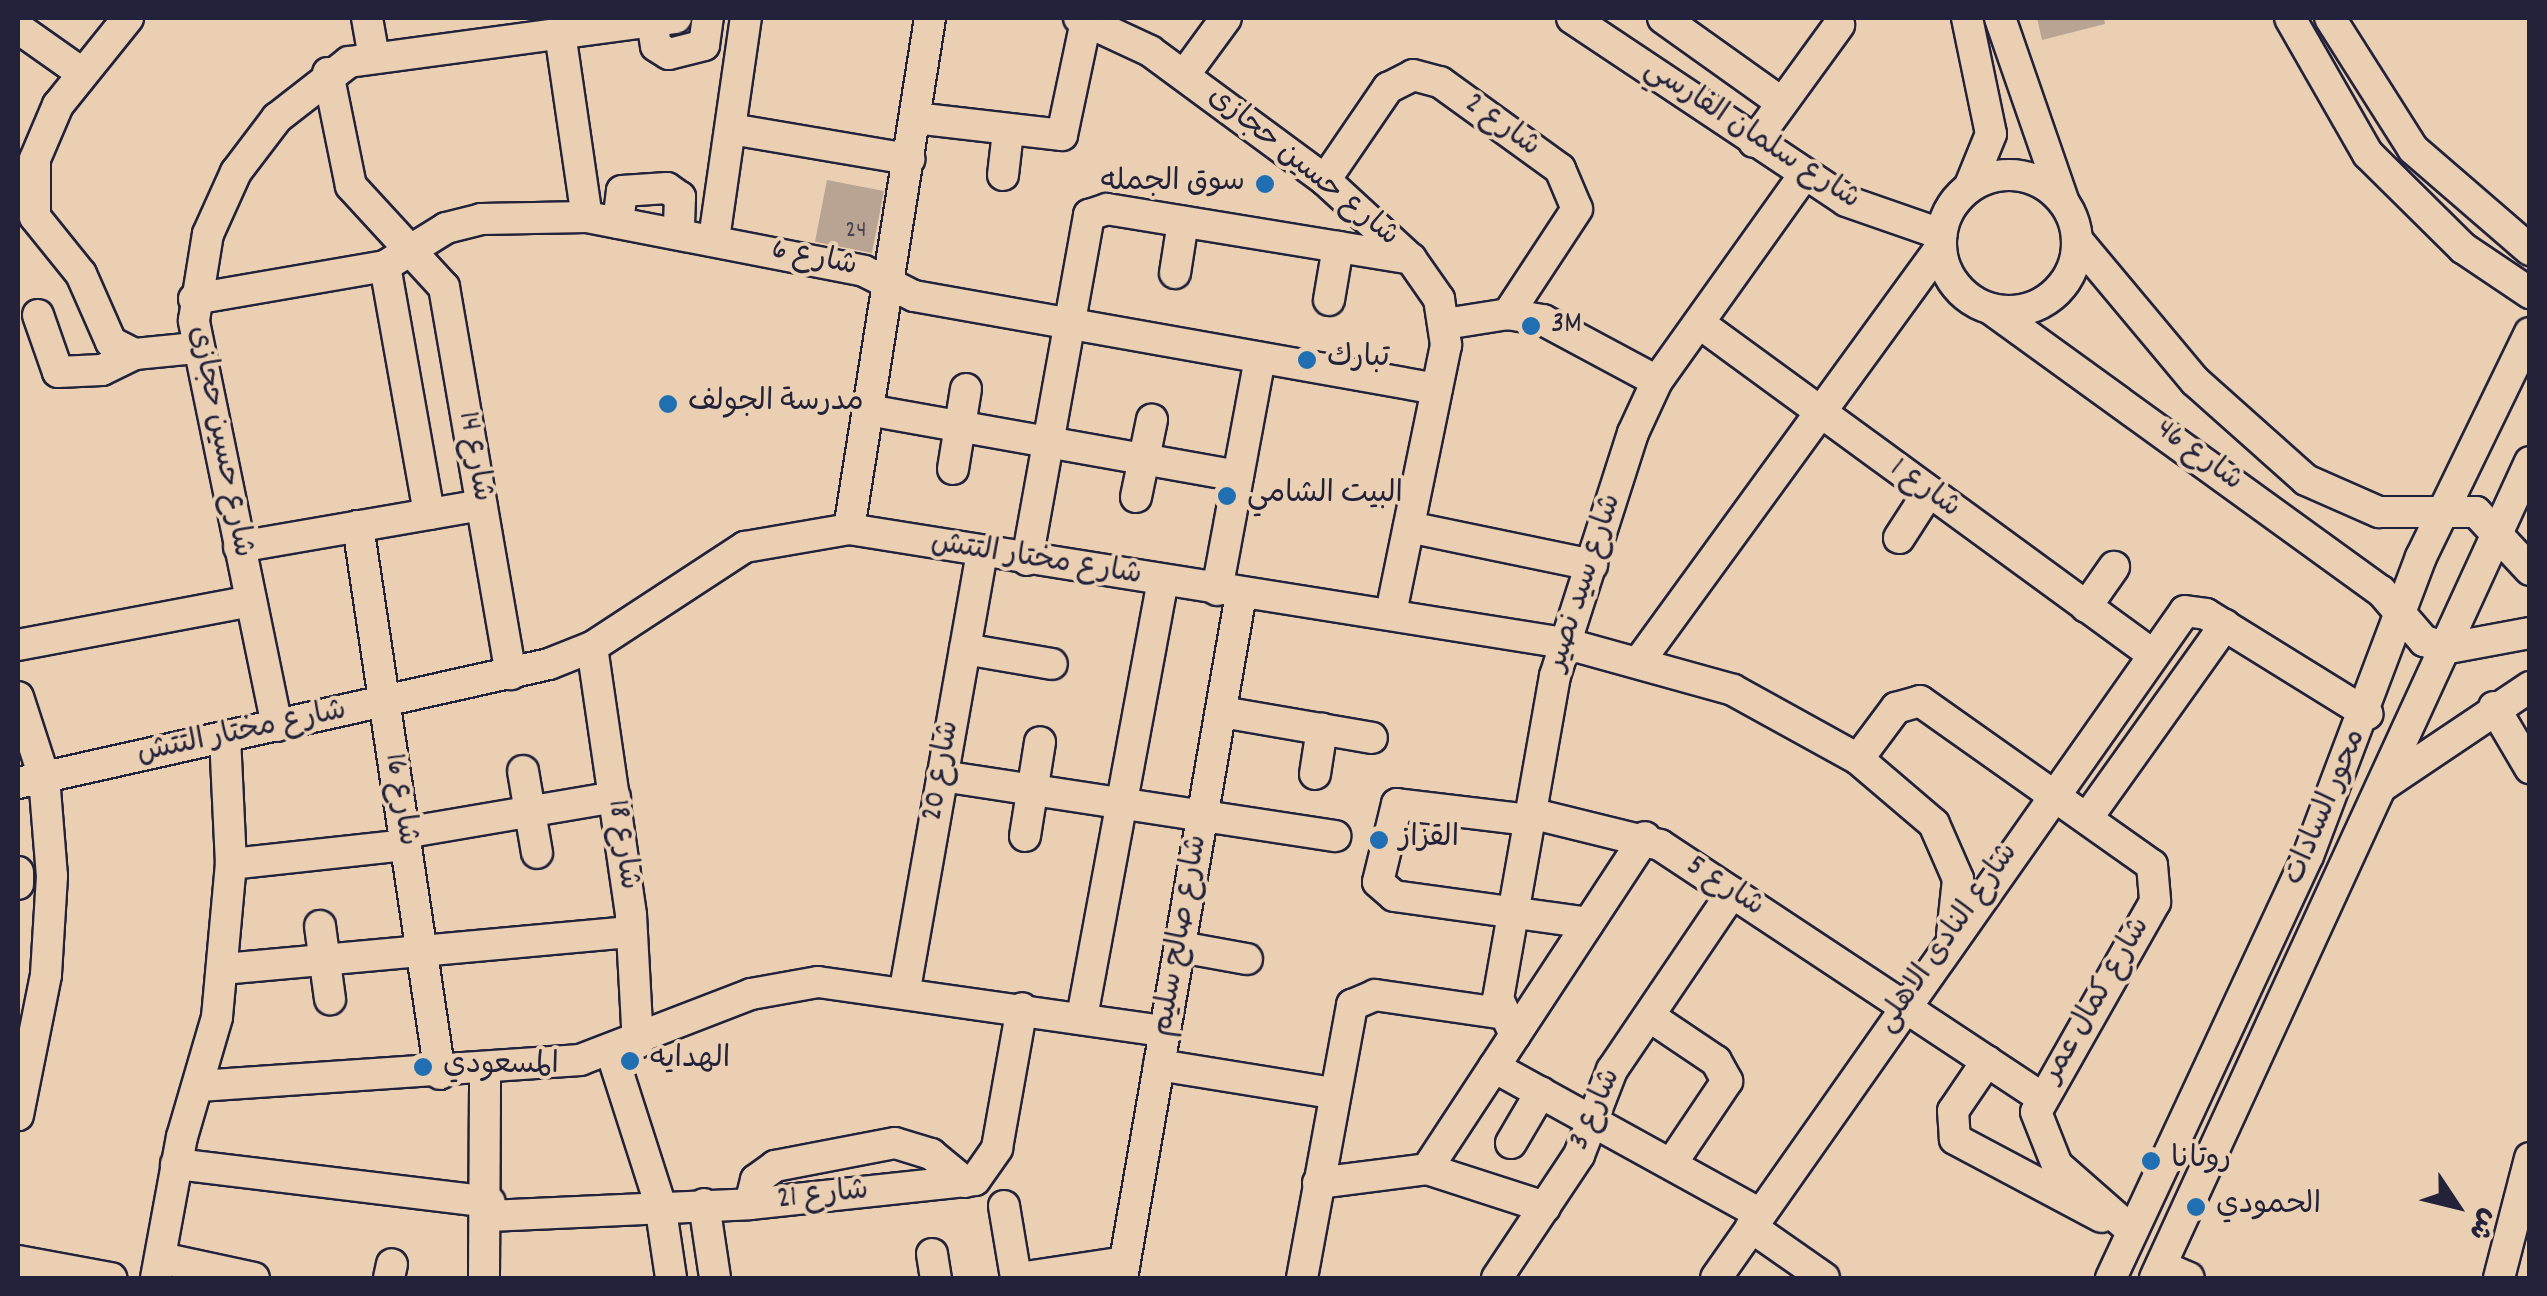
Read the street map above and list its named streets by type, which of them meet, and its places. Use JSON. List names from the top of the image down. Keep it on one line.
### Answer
{"streets":{"street":["شارع 2","شارع سلمان الفارسي","شارع حسين حجازى","شارع 6","شارع 14","شارع 46","شارع 1","شارع مختار التتش","شارع سيد نصير","شارع 20","شارع 16","محور السادات","شارع 18","شارع 5","شارع صالح سليم","شارع النادى الاهلى","شارع كمال عمر","شارع 3","شارع 21"]},"crossings":[["شارع 2","شارع حسين حجازى"],["شارع سلمان الفارسي","شارع 46"],["شارع سلمان الفارسي","شارع سيد نصير"],["شارع حسين حجازى","شارع 6"],["شارع حسين حجازى","شارع 14"],["شارع حسين حجازى","شارع مختار التتش"],["شارع 6","شارع 14"],["شارع 6","شارع صالح سليم"],["شارع 14","شارع مختار التتش"],["شارع 46","محور السادات"],["شارع 1","شارع سيد نصير"],["شارع 1","شارع النادى الاهلى"],["شارع مختار التتش","شارع سيد نصير"],["شارع مختار التتش","شارع 20"],["شارع مختار التتش","شارع 16"],["شارع مختار التتش","شارع 18"],["شارع مختار التتش","شارع صالح سليم"],["شارع مختار التتش","شارع النادى الاهلى"],["شارع مختار التتش","شارع كمال عمر"],["شارع سيد نصير","شارع 5"],["محور السادات","شارع كمال عمر"],["شارع 18","شارع 21"],["شارع 5","شارع النادى الاهلى"],["شارع 5","شارع كمال عمر"],["شارع 5","شارع 3"],["شارع النادى الاهلى","شارع كمال عمر"]],"places":["سوق الجمله","3M","تبارك","مدرسة الجولف","البيت الشامي","القزاز","الهدايه","المسعودي","روتانا","الحمودي"],"house_numbers":["24"],"north":"bottom right"}
